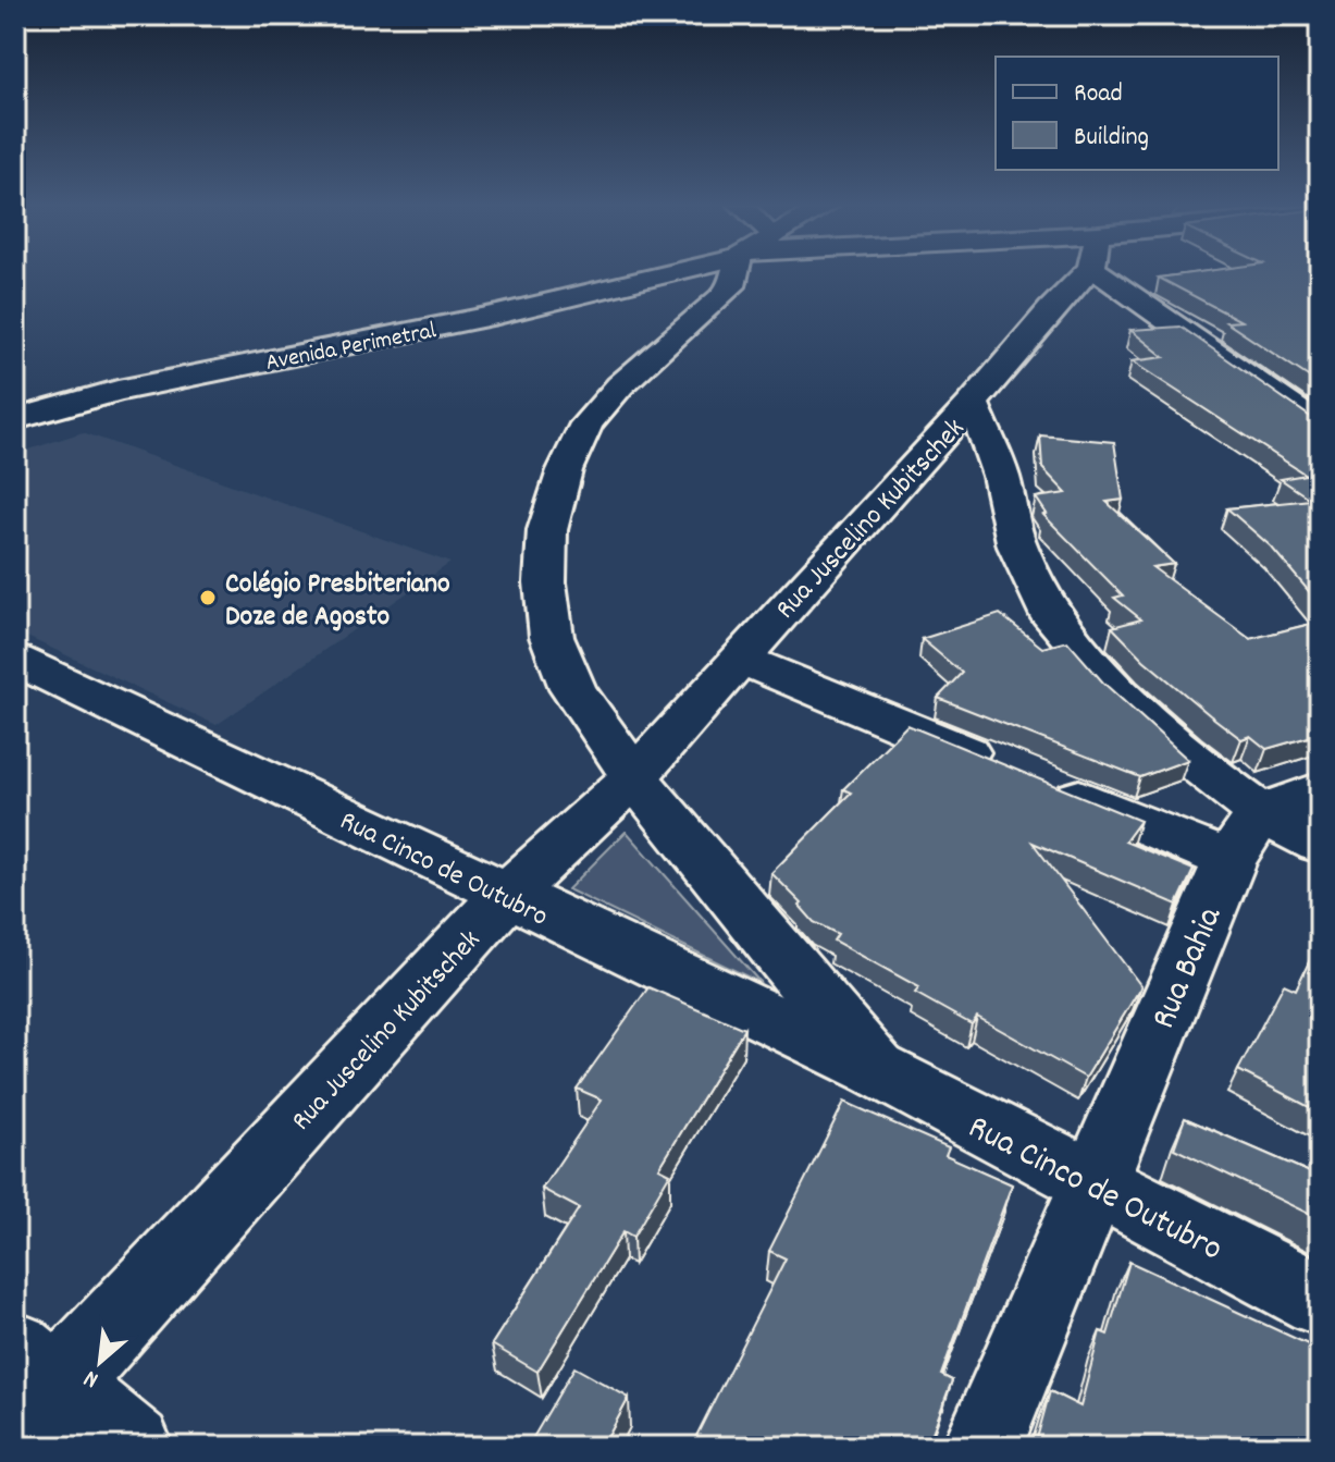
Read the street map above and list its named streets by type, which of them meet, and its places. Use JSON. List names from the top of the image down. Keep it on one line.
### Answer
{"streets":{"street":["Avenida Perimetral","Rua Juscelino Kubitschek","Rua Cinco de Outubro","Rua Bahia"]},"crossings":[["Rua Juscelino Kubitschek","Rua Cinco de Outubro"],["Rua Cinco de Outubro","Rua Bahia"]],"places":["Colégio Presbiteriano Doze de Agosto"],"legend":["Road","Building"],"north":"bottom left"}
